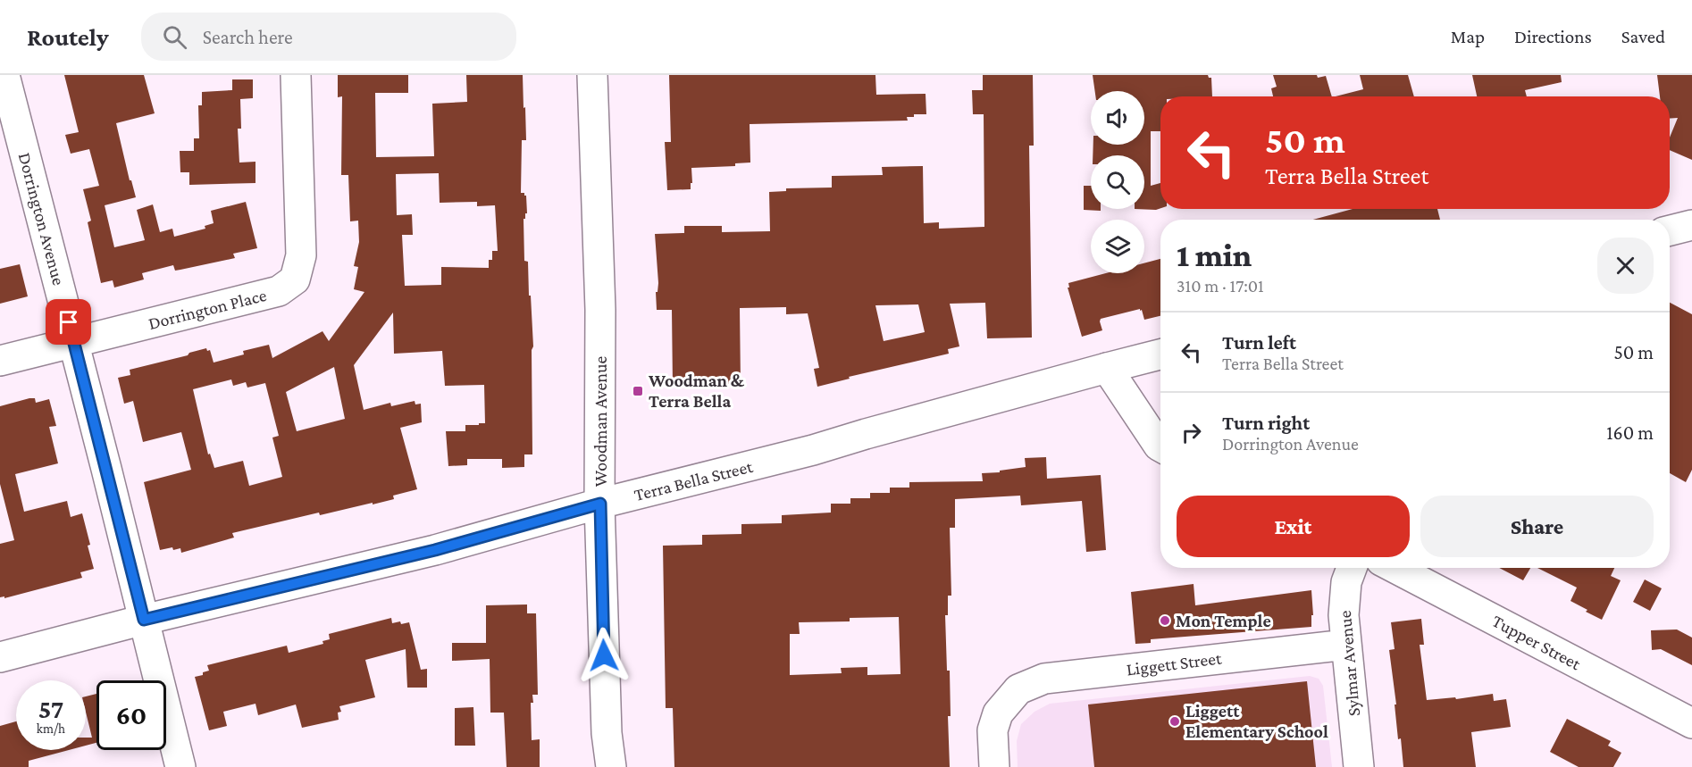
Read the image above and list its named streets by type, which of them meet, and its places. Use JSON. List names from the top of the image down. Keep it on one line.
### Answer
{"streets":{"street":["Dorrington Avenue","Dorrington Place","Woodman Avenue","Terra Bella Street","Tupper Street","Liggett Street","Sylmar Avenue"]},"crossings":[["Dorrington Avenue","Dorrington Place"],["Dorrington Avenue","Terra Bella Street"],["Woodman Avenue","Terra Bella Street"],["Liggett Street","Sylmar Avenue"]],"places":{"transit":["Woodman & Terra Bella"],"other":["Mon Temple","Liggett Elementary School"]},"page":{"header":"Routely","search":"Search here","nav":["Map","Directions","Saved"],"turn":["50 m","Terra Bella Street"],"heading":["1 min","310 m · 17:01"],"list":[{"name":"Turn left","note":"Terra Bella Street","value":"50 m"},{"name":"Turn right","note":"Dorrington Avenue","value":"160 m"}],"buttons":["Exit","Share"],"speed":"57 km/h","limit":"60"}}
